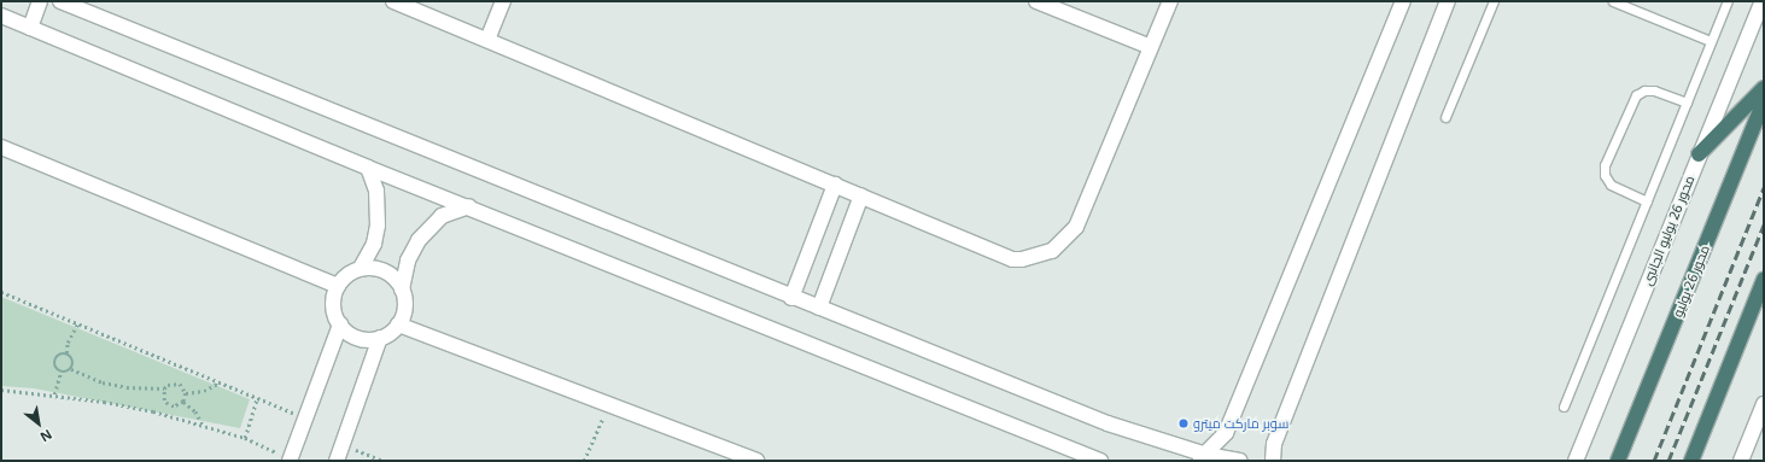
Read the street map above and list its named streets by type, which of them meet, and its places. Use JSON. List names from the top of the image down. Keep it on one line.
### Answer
{"streets":{"highway":["محور 26 يوليو"],"street":["محور 26 يوليو الجانبى"]},"places":["سوبر ماركت ميترو"],"north":"bottom right"}
